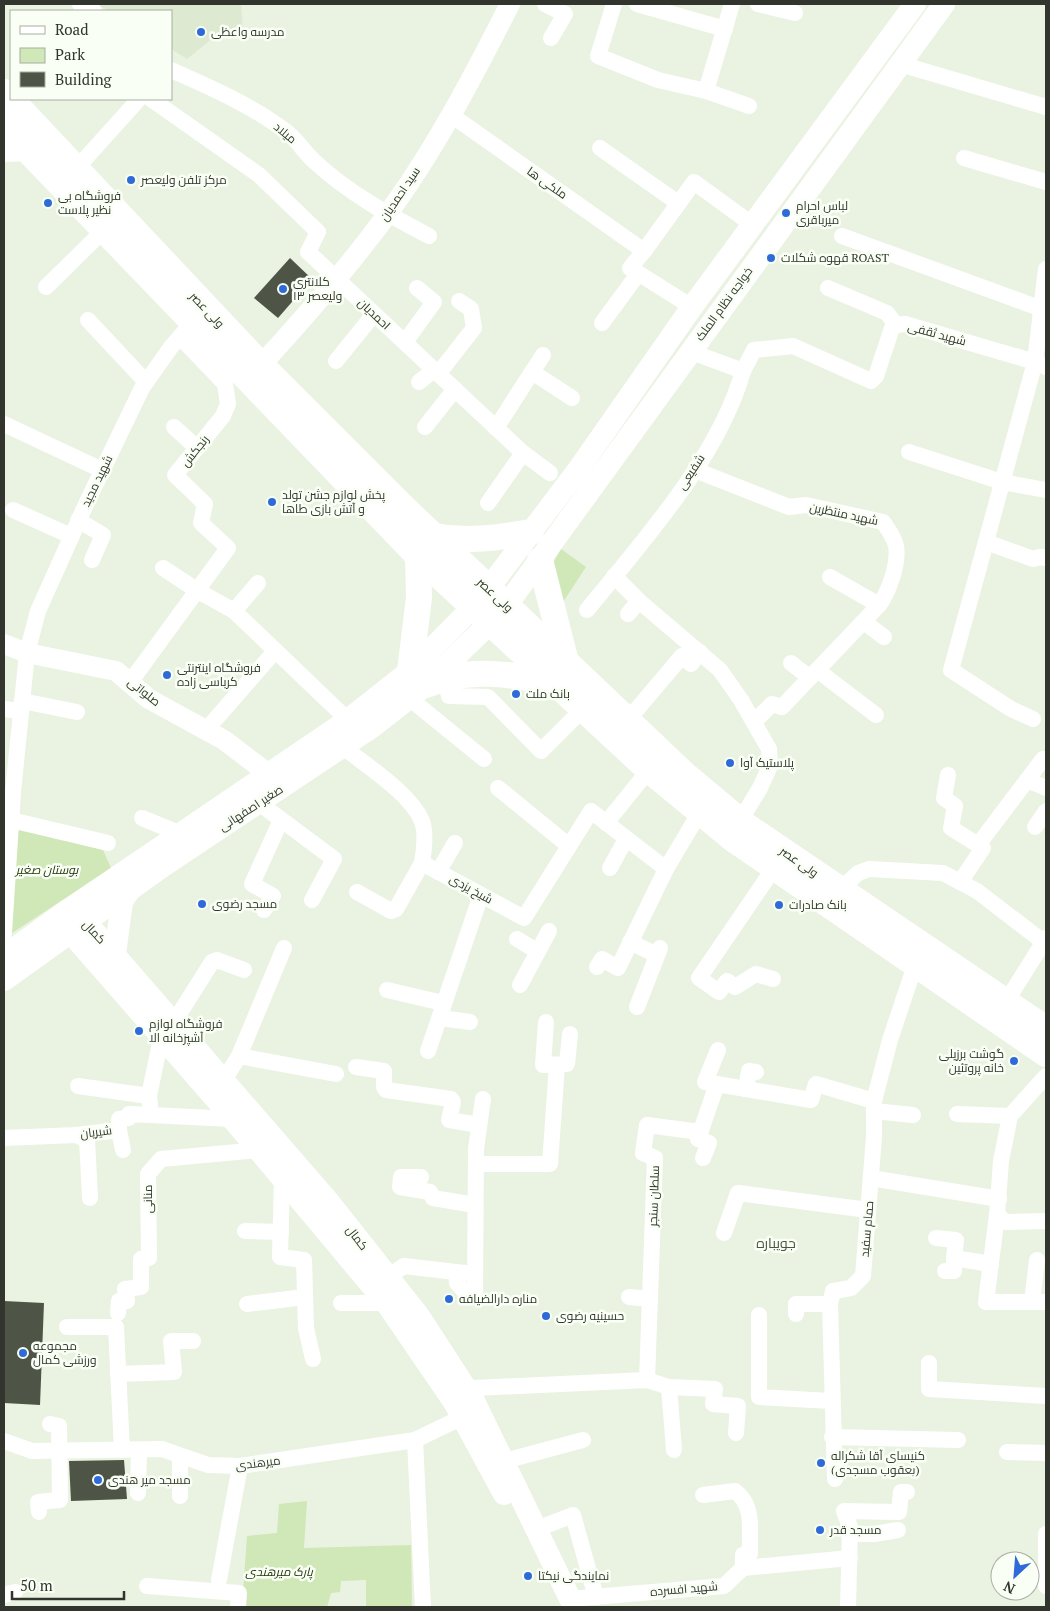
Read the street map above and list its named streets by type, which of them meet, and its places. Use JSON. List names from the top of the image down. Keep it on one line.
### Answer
{"streets":{"main road":["خواجه نظام الملک","ولی عصر","صغیر اصفهانی","کمال"],"street":["میلاد","ملکی ها","سید احمدیان","احمدیان","شهید ثقفی","رنجکش","شفیعی","شهید مجید","شهید منتظرین","صلواتی","شیخ یزدی","شیریان","سلطان سنجر","منانی","حمام سفید","میرهندی","شهید افسرده"]},"crossings":[["میلاد","سید احمدیان"],["ملکی ها","سید احمدیان"],["سید احمدیان","ولی عصر"],["سید احمدیان","احمدیان"],["خواجه نظام الملک","ولی عصر"],["خواجه نظام الملک","صغیر اصفهانی"],["ولی عصر","رنجکش"],["ولی عصر","شهید مجید"],["ولی عصر","صغیر اصفهانی"],["ولی عصر","حمام سفید"],["شهید ثقفی","شفیعی"],["رنجکش","شهید مجید"],["رنجکش","صلواتی"],["شفیعی","شهید منتظرین"],["شهید مجید","صلواتی"],["صلواتی","صغیر اصفهانی"],["صغیر اصفهانی","کمال"],["کمال","شیریان"],["کمال","منانی"],["کمال","میرهندی"],["کمال","شهید افسرده"],["منانی","میرهندی"]],"districts":["جویباره"],"parks":["بوستان صغیر","پارک میرهندی"],"places":["مدرسه واعظی","مرکز تلفن ولیعصر","فروشگاه بی نظیر پلاست","لباس احرام میرباقری","قهوه شکلات ROAST","کلانتری ۱۳ ولیعصر","پخش لوازم جشن تولد و آتش بازی طاها","فروشگاه اینترنتی کرباسی زاده","بانک ملت","پلاستیک آوا","مسجد رضوی","بانک صادرات","فروشگاه لوازم آشپزخانه الا","گوشت برزیلی خانه پروتئین","مناره دارالضیافه","حسینیه رضوی","مجموعه ورزشی کمال","کنیسای آقا شکراله (یعقوب مسجدی)","مسجد میر هندی","مسجد قدر","نمایندگی نیکتا"],"legend":["Road","Park","Building"],"scale_bar":"50 m","north":"bottom left"}
